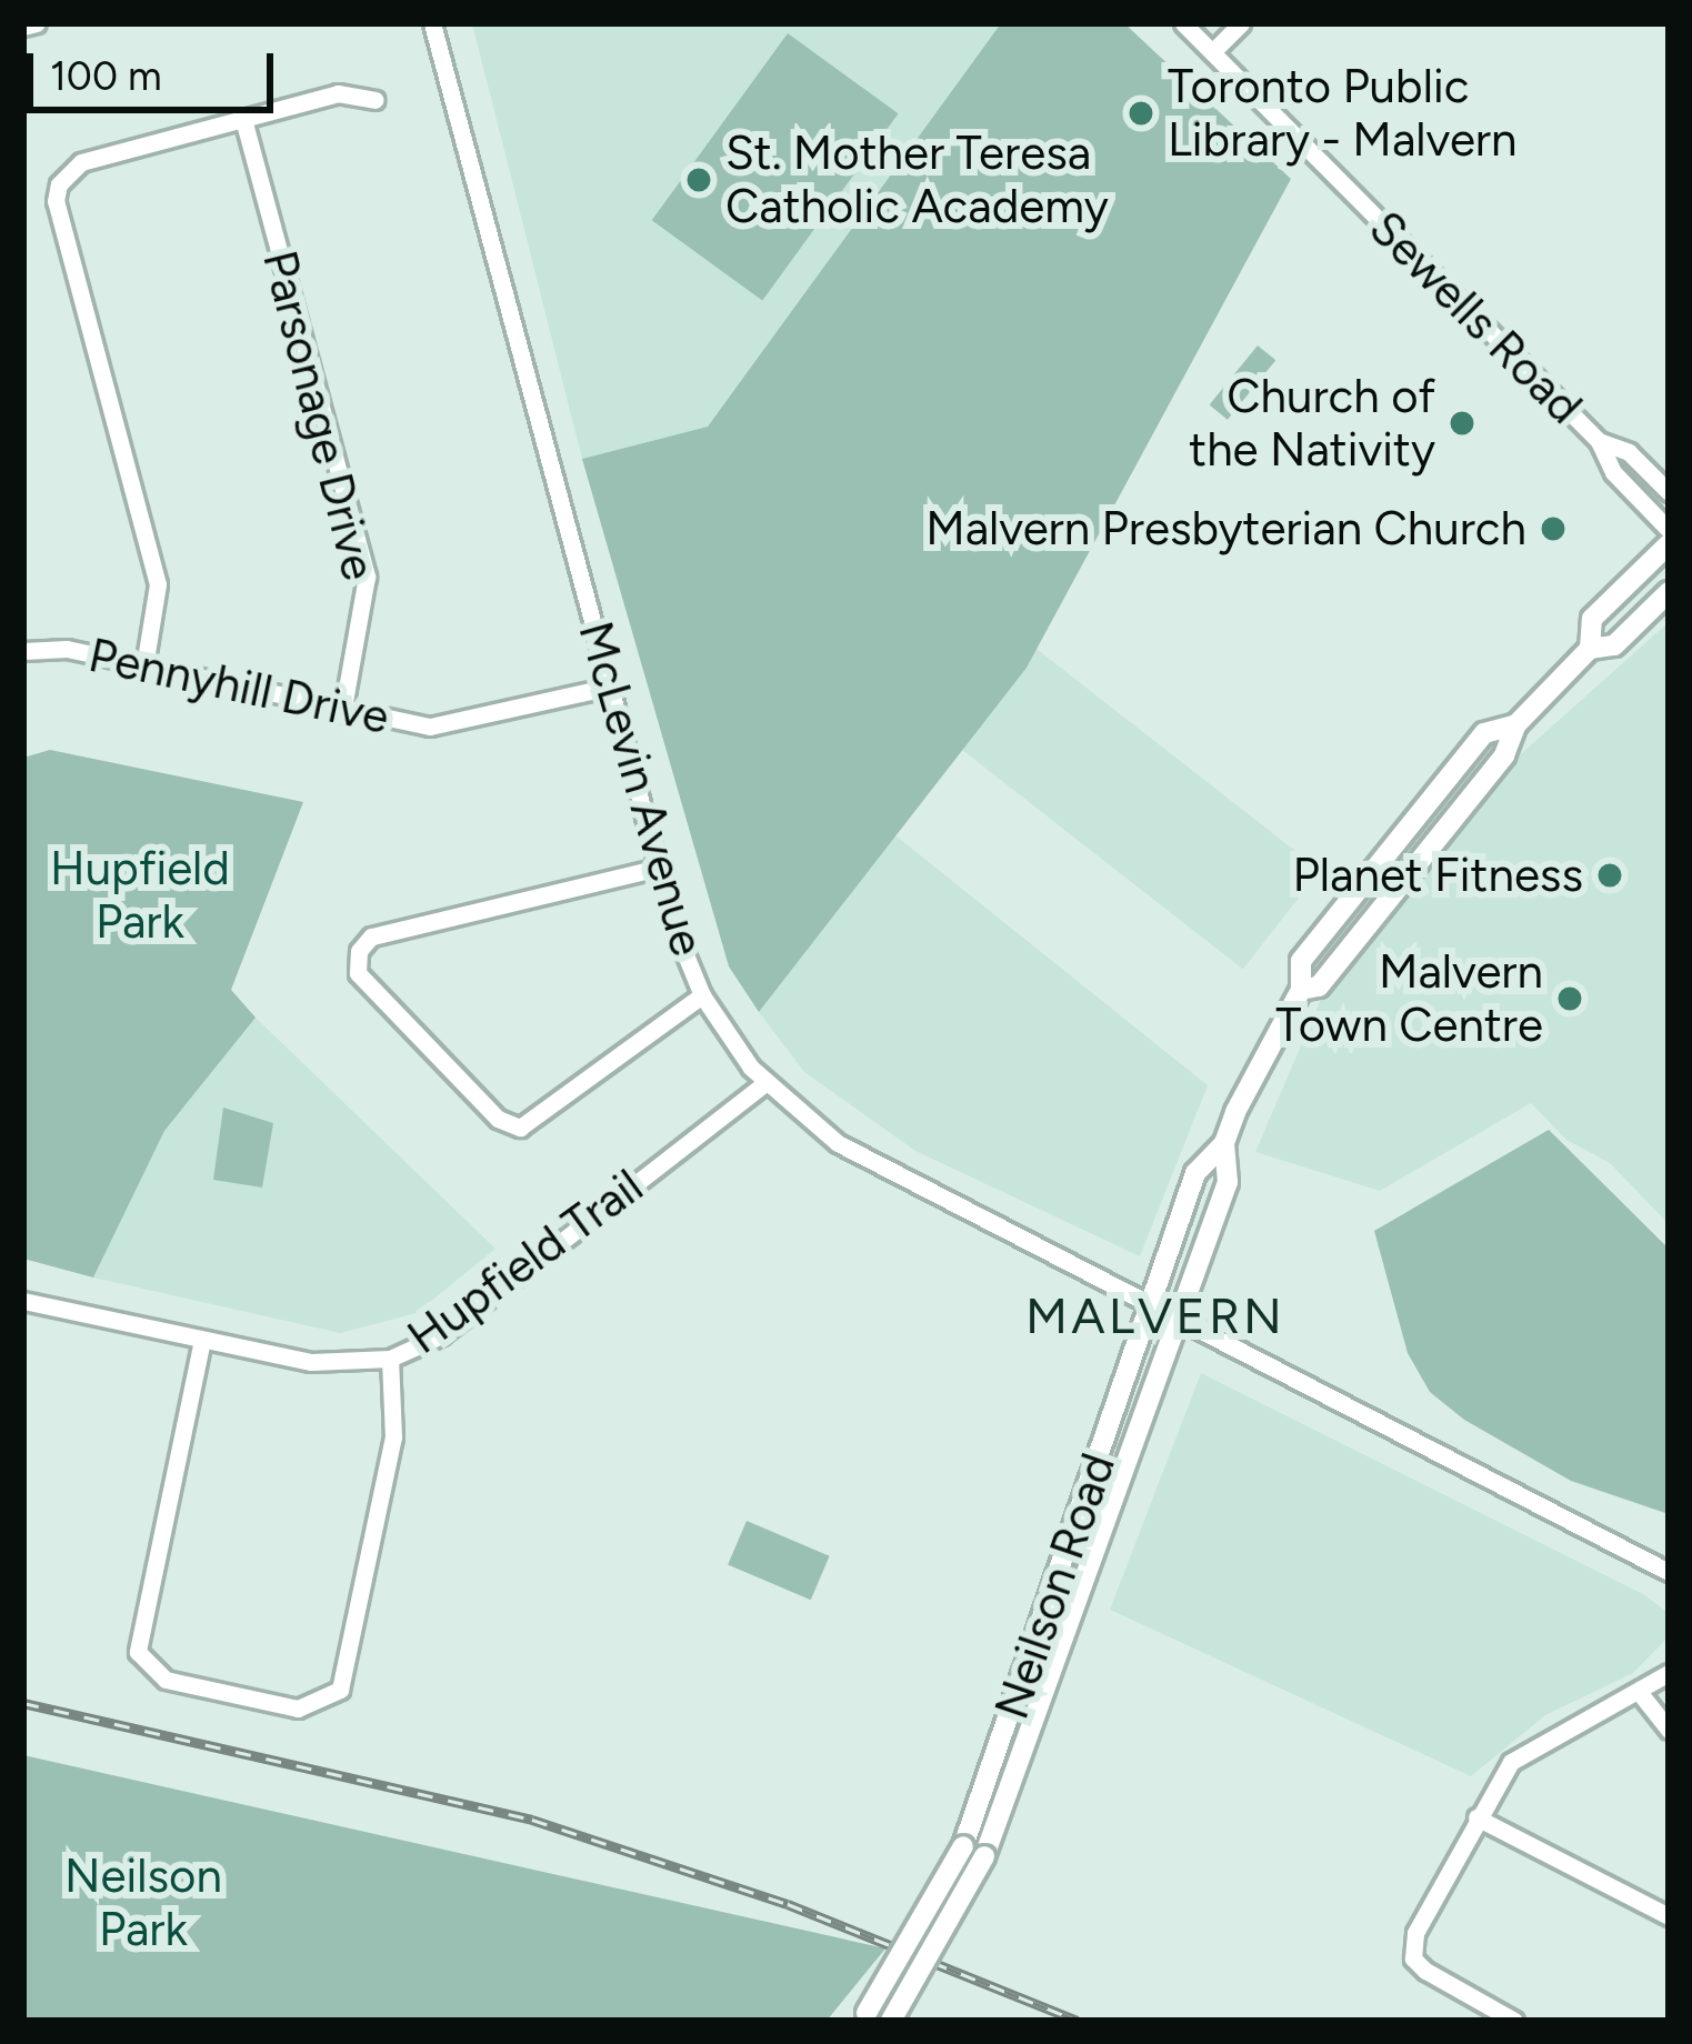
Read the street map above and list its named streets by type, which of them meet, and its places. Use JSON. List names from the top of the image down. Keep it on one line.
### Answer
{"streets":{"main road":["Neilson Road"],"street":["Sewells Road","Parsonage Drive","Pennyhill Drive","McLevin Avenue","Hupfield Trail"]},"crossings":[["Parsonage Drive","Pennyhill Drive"],["Pennyhill Drive","McLevin Avenue"],["McLevin Avenue","Hupfield Trail"],["McLevin Avenue","Neilson Road"]],"districts":["MALVERN"],"parks":["Hupfield Park","Neilson Park"],"places":["Toronto Public Library - Malvern","St. Mother Teresa Catholic Academy","Church of the Nativity","Malvern Presbyterian Church","Planet Fitness","Malvern Town Centre"],"scale_bar":"100 m"}
